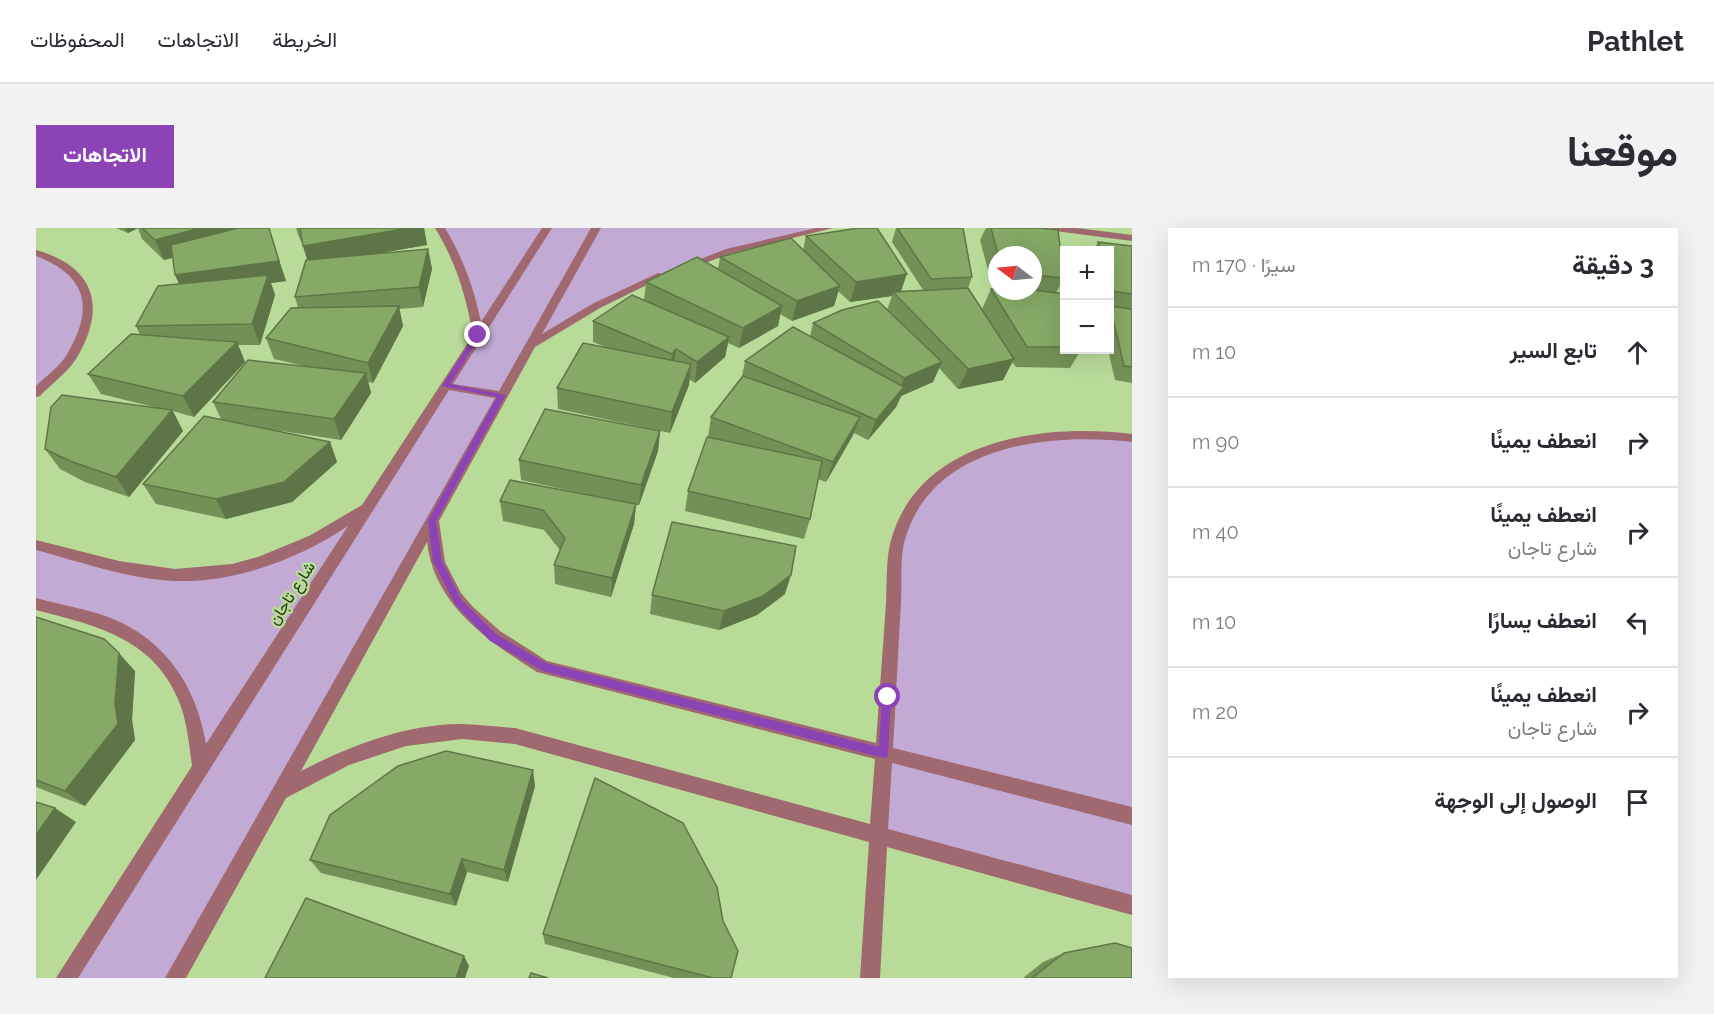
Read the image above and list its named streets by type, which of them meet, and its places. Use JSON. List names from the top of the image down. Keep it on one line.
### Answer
{"streets":{"street":["شارع تاجان"]},"north":"left","page":{"header":"Pathlet","nav":["الخريطة","الاتجاهات","المحفوظات"],"title":"موقعنا","buttons":"الاتجاهات","heading":["3 دقيقة","سيرًا · 170 m"],"map_buttons":["+","−"],"list":[["تابع السير","10 m"],["انعطف يمينًا","90 m"],["انعطف يمينًا","شارع تاجان","40 m"],["انعطف يسارًا","10 m"],["انعطف يمينًا","شارع تاجان","20 m"],"الوصول إلى الوجهة"]}}
